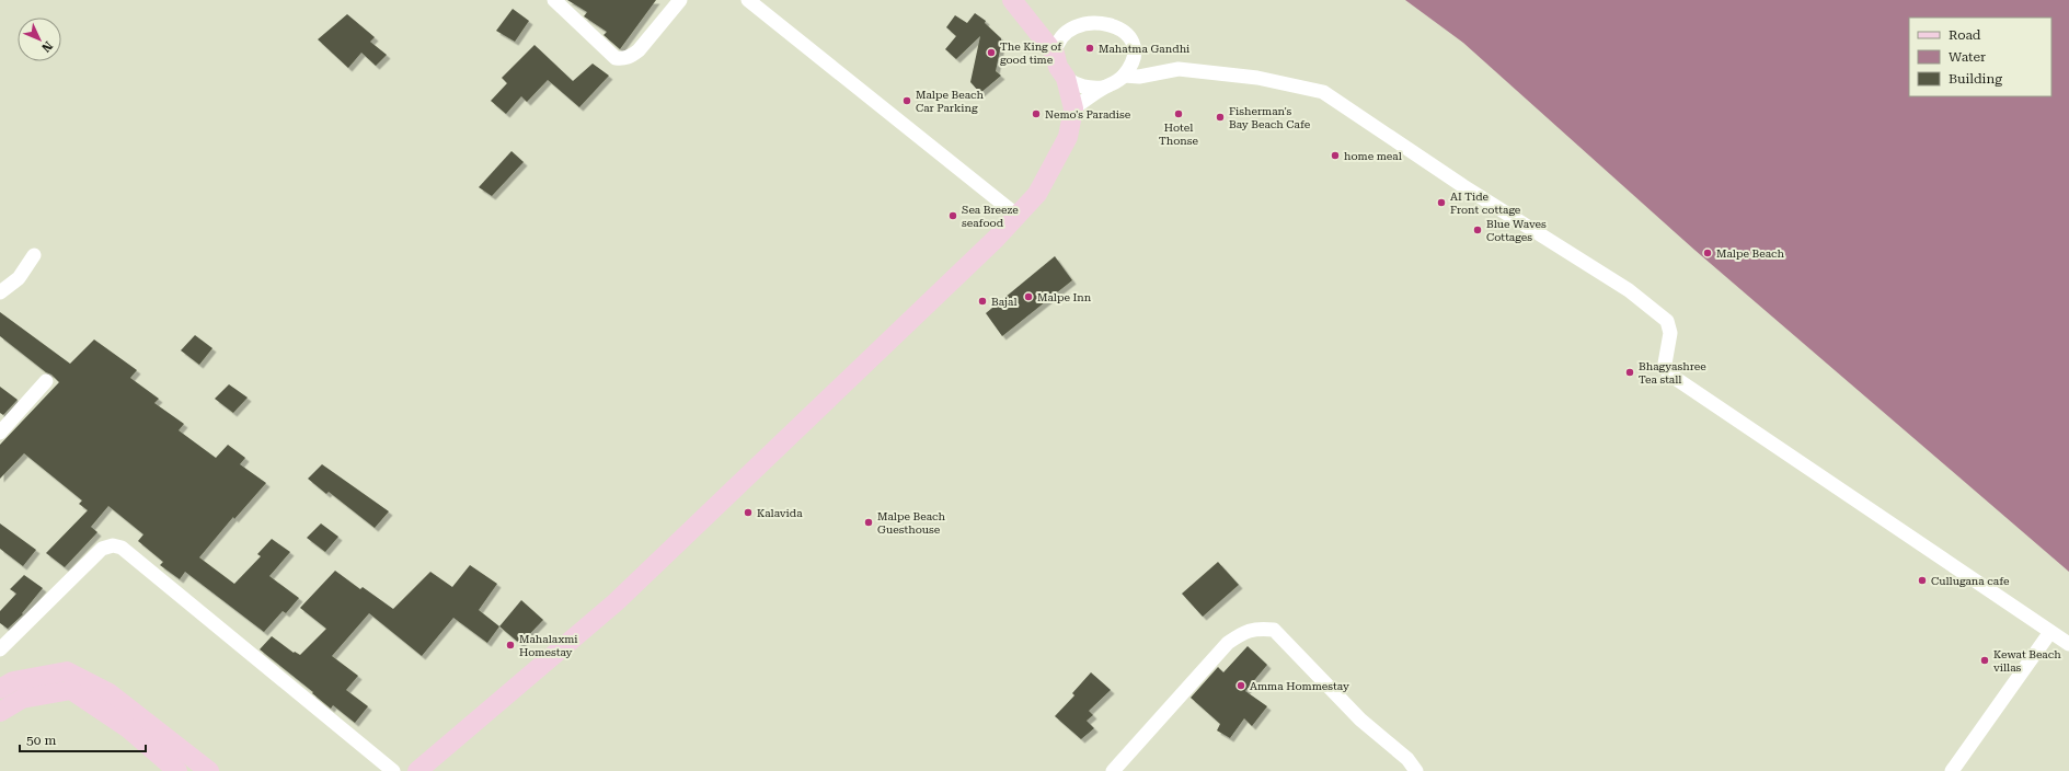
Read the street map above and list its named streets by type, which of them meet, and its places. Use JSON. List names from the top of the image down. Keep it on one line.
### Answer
{"places":["Mahatma Gandhi","The King of good time","Malpe Beach Car Parking","Nemo's Paradise","Hotel Thonse","Fisherman's Bay Beach Cafe","home meal","AI Tide Front cottage","Sea Breeze seafood","Blue Waves Cottages","Malpe Beach","Malpe Inn","Bajal","Bhagyashree Tea stall","Kalavida","Malpe Beach Guesthouse","Cullugana cafe","Mahalaxmi Homestay","Kewat Beach villas","Amma Hommestay"],"legend":["Road","Water","Building"],"scale_bar":"50 m","north":"bottom right"}
